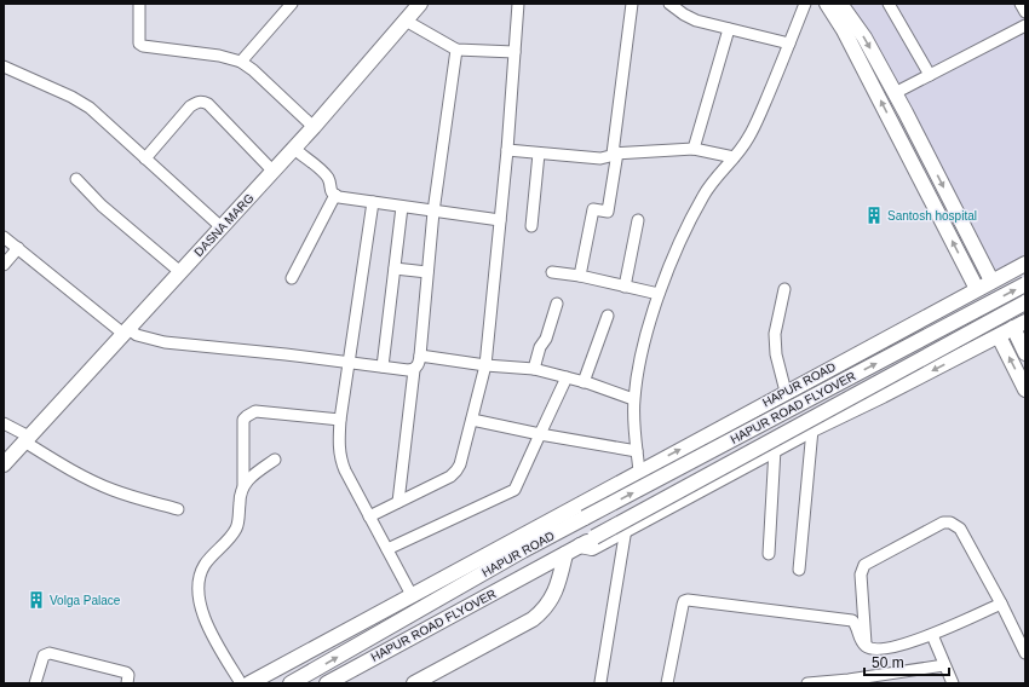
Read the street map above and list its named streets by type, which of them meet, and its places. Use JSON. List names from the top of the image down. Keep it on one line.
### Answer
{"streets":{"street":["DASNA MARG","HAPUR ROAD","HAPUR ROAD FLYOVER"]},"crossings":[["HAPUR ROAD","HAPUR ROAD FLYOVER"]],"places":{"building":["Santosh hospital","Volga Palace"]},"scale_bar":"50 m"}
